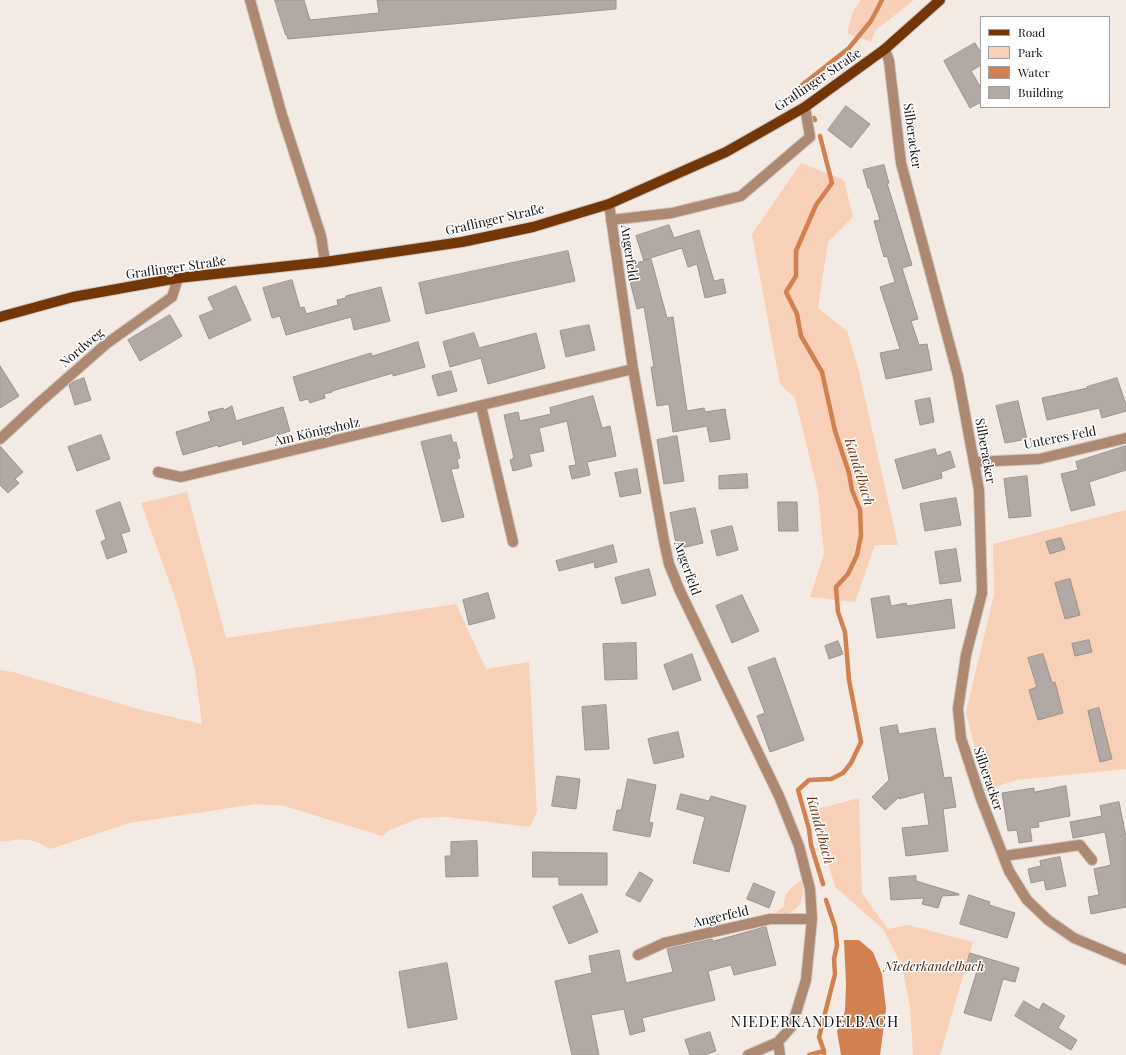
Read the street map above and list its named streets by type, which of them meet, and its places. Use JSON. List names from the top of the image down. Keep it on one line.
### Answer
{"streets":{"main road":["Graflinger Straße"],"street":["Silberacker","Angerfeld","Nordweg","Am Königsholz","Unteres Feld"]},"crossings":[["Graflinger Straße","Silberacker"],["Graflinger Straße","Angerfeld"],["Graflinger Straße","Nordweg"],["Silberacker","Unteres Feld"],["Angerfeld","Am Königsholz"]],"districts":["NIEDERKANDELBACH"],"water":["Kandelbach"],"parks":["Niederkandelbach"],"legend":["Road","Park","Water","Building"]}
